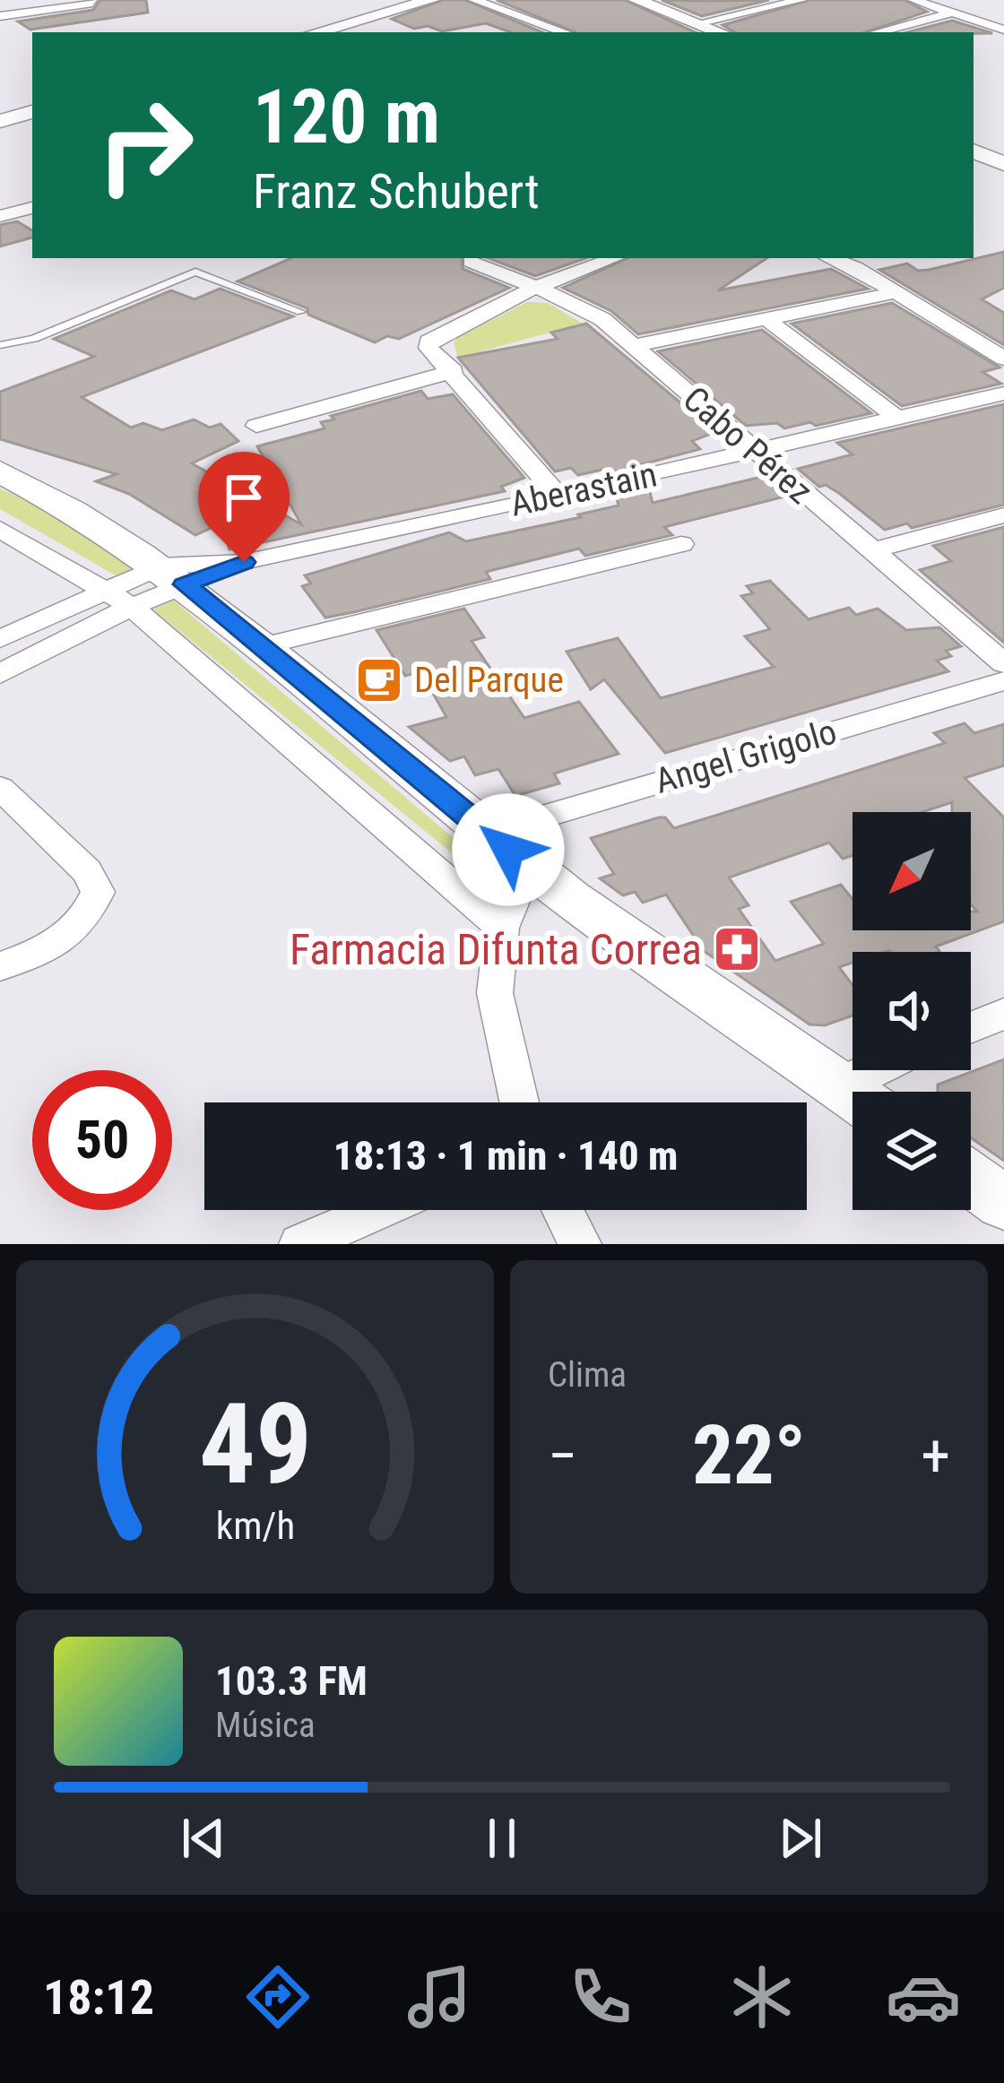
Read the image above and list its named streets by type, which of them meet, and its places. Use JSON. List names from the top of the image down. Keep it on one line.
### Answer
{"streets":{"street":["Cabo Pérez","Aberastain","Angel Grigolo"]},"crossings":[["Cabo Pérez","Aberastain"]],"places":{"cafe":["Del Parque"],"pharmacy":["Farmacia Difunta Correa"]},"north":"bottom left","page":{"turn":["120 m","Franz Schubert"],"limit":"50","trip":"18:13 · 1 min · 140 m","tile":"Clima","heat":["−","22°","+"],"song":["103.3 FM","Música"],"tabs":"18:12","gauge":["49","km/h"]}}
